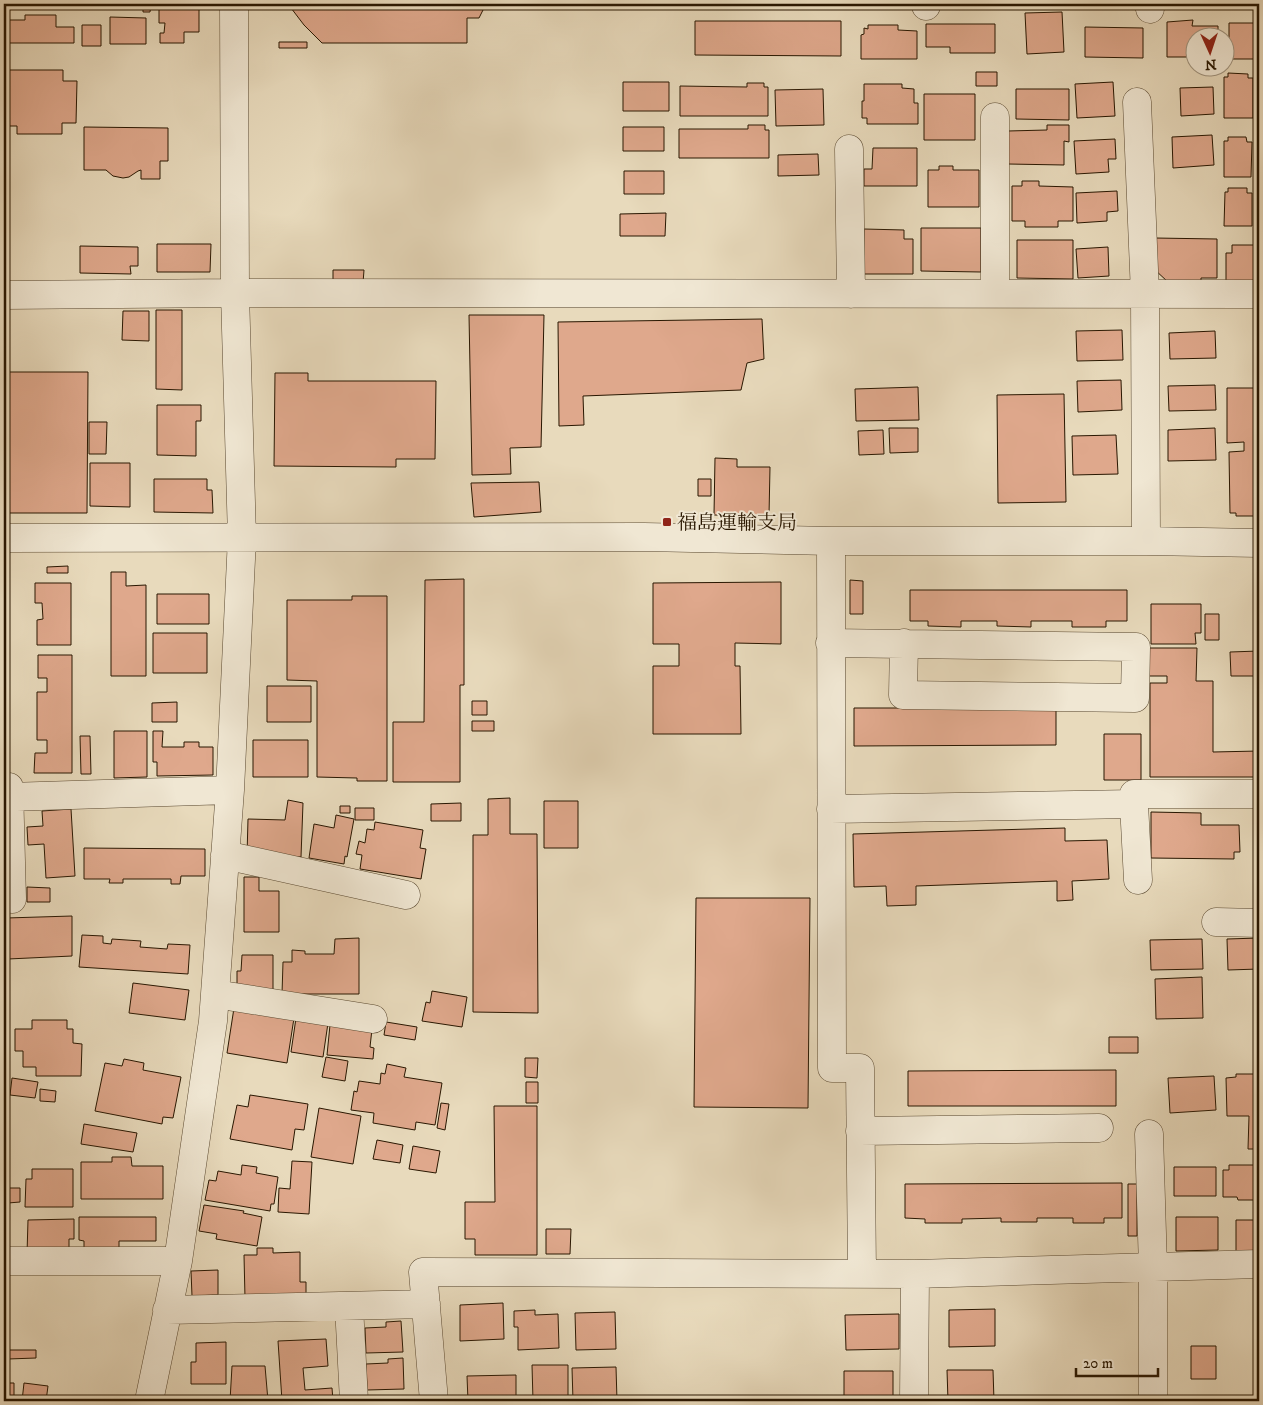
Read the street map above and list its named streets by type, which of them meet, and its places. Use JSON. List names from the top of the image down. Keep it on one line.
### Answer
{"places":{"transit":["福島運輸支局"]},"scale_bar":"20 m","north":"bottom"}
